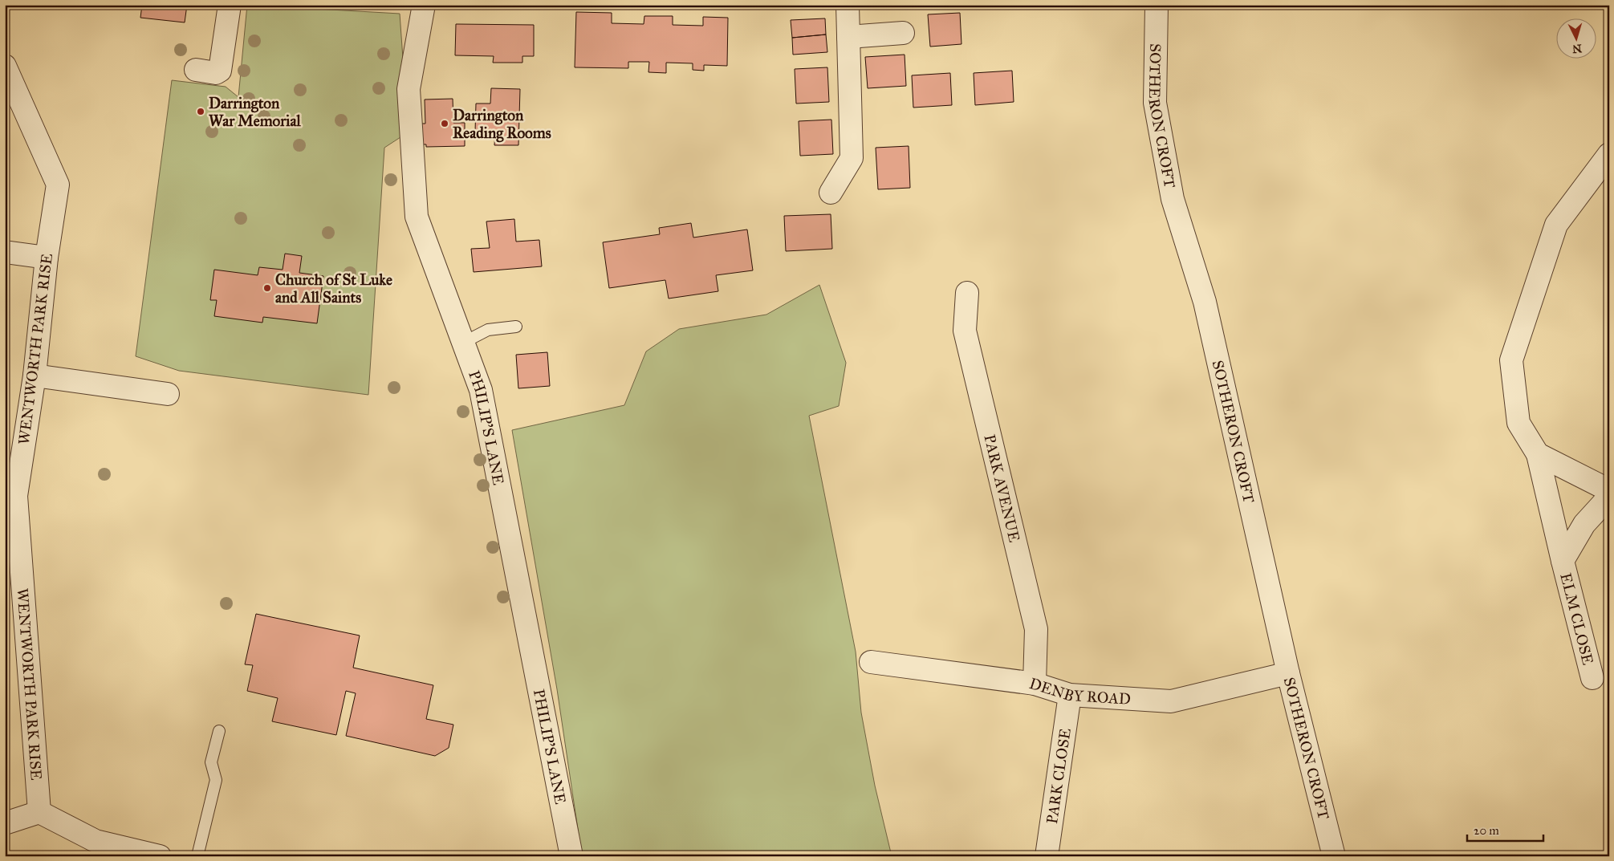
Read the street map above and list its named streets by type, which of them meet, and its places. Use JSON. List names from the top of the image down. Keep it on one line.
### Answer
{"streets":{"street":["SOTHERON CROFT","WENTWORTH PARK RISE","PHILIP'S LANE","PARK AVENUE","ELM CLOSE","DENBY ROAD","PARK CLOSE"]},"crossings":[["SOTHERON CROFT","DENBY ROAD"],["PARK AVENUE","DENBY ROAD"],["DENBY ROAD","PARK CLOSE"]],"places":["Darrington War Memorial","Darrington Reading Rooms","Church of St Luke and All Saints"],"scale_bar":"20 m","north":"bottom"}
